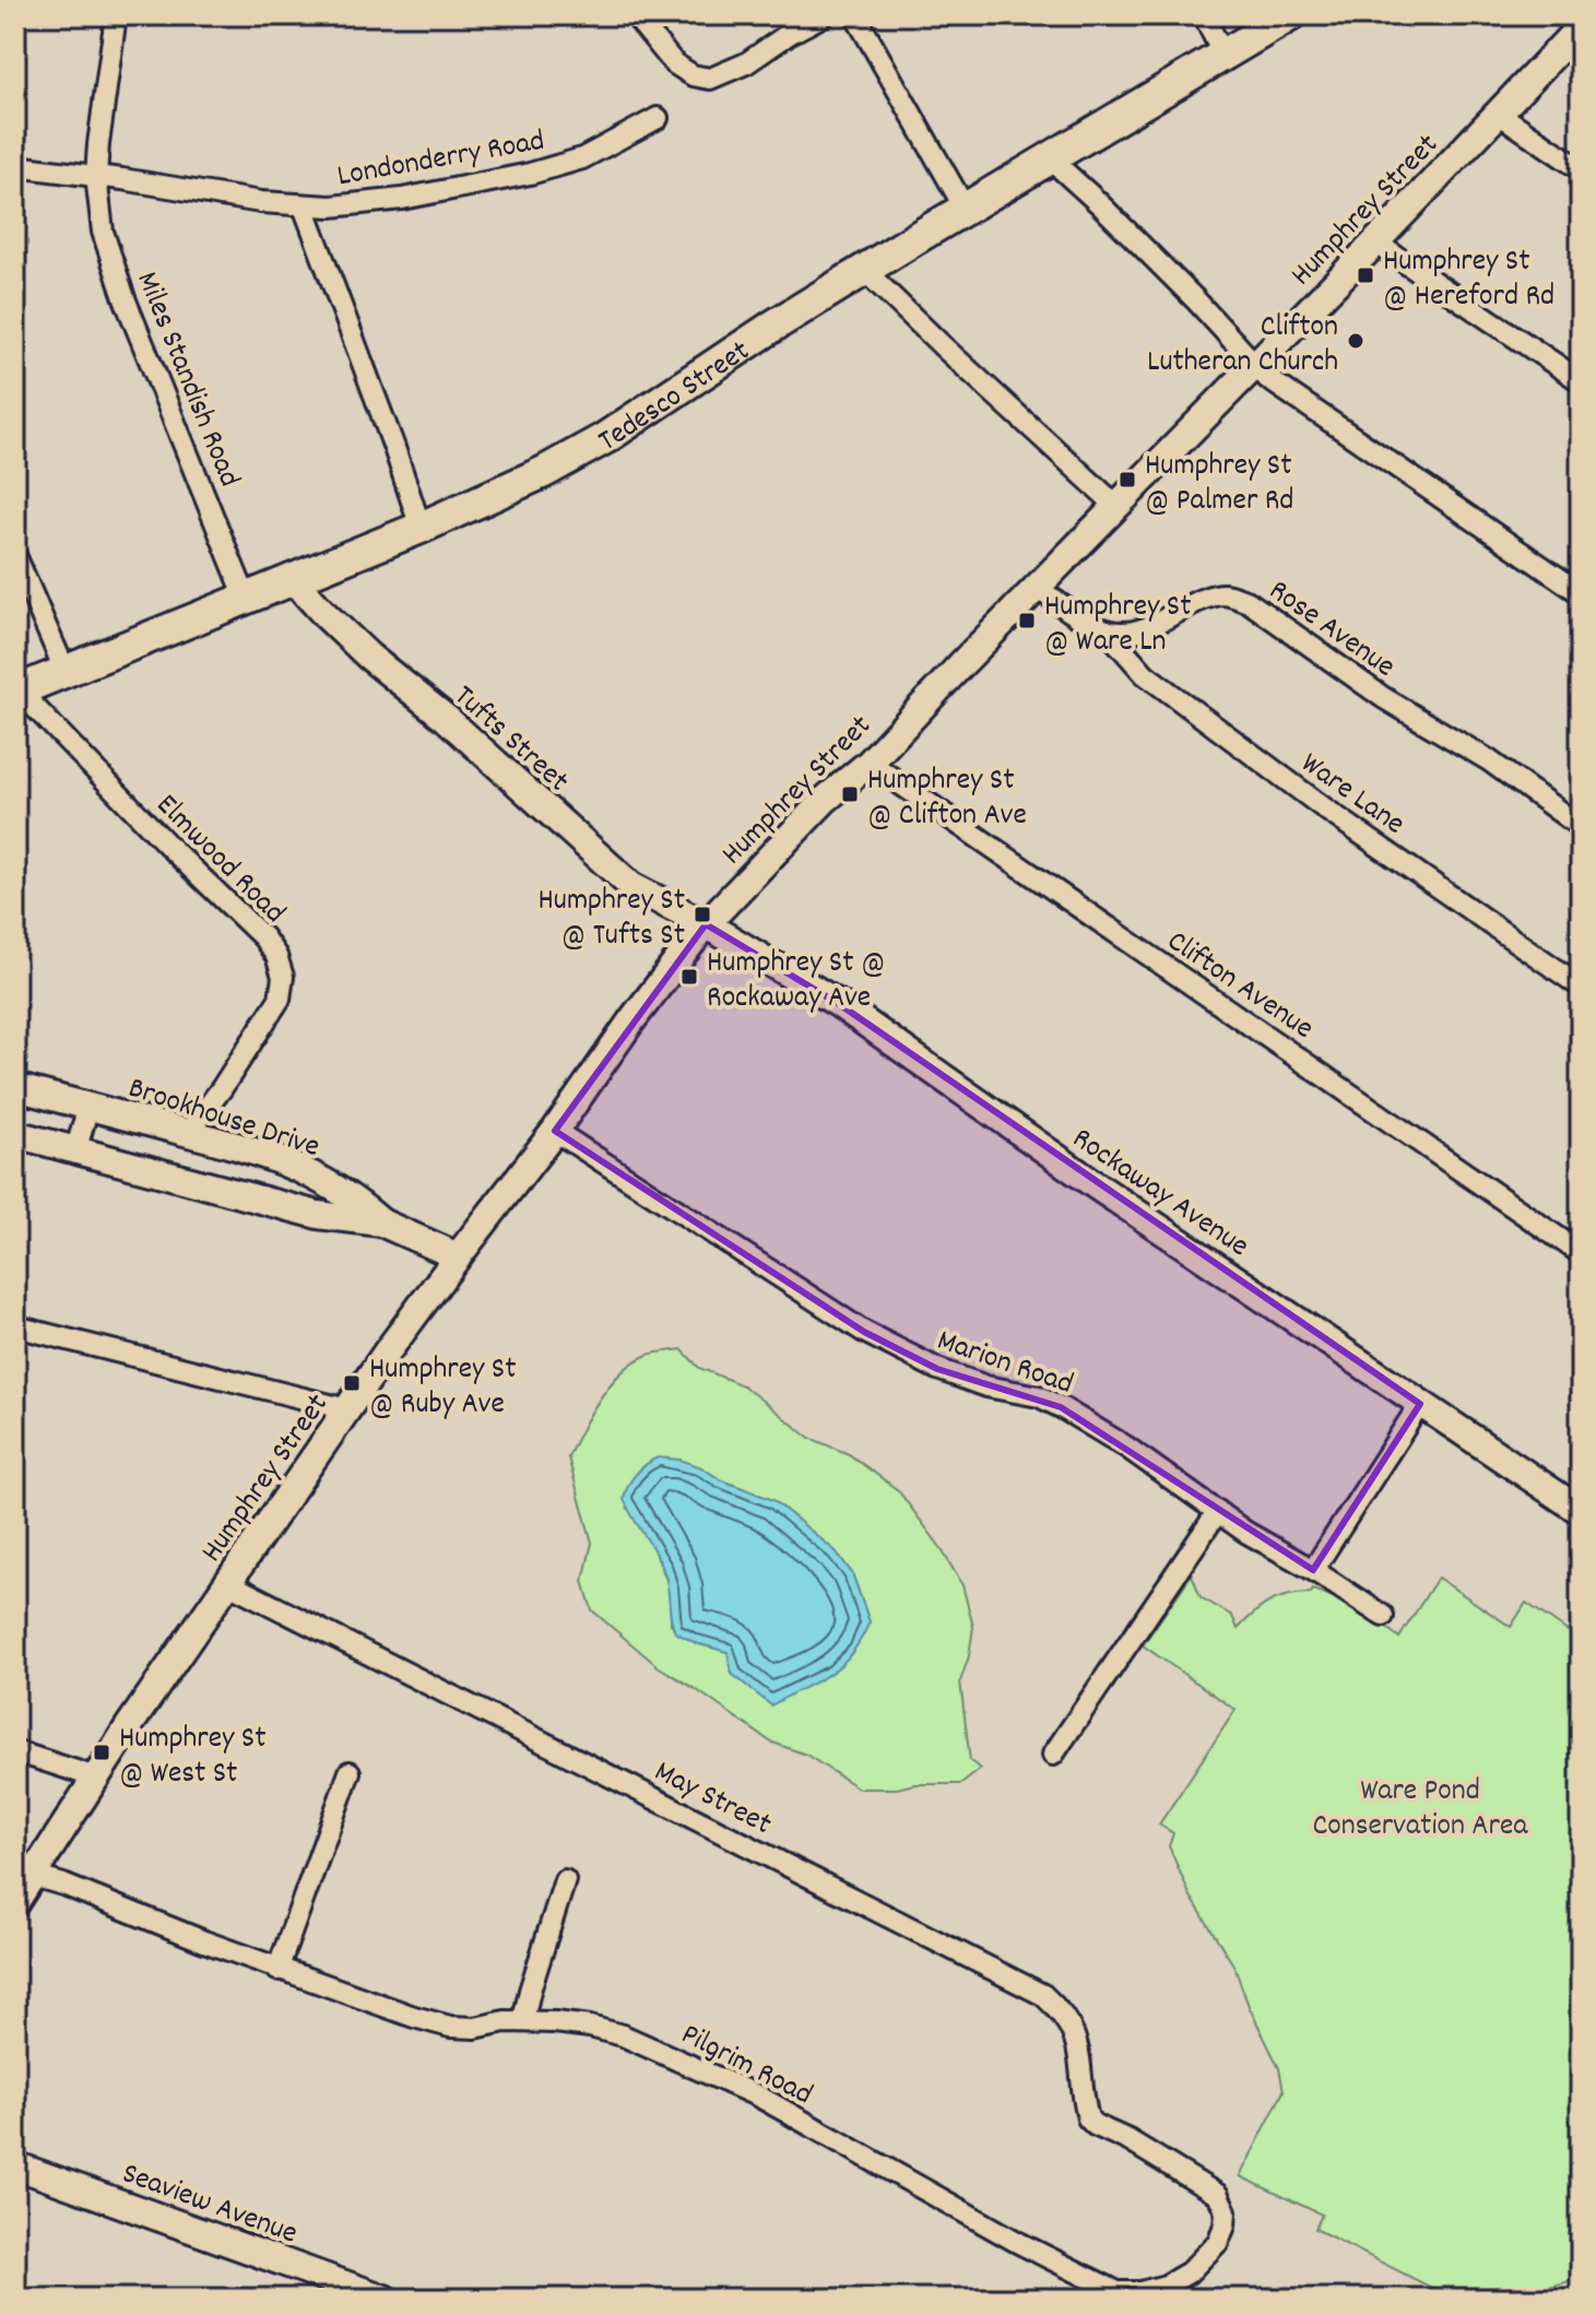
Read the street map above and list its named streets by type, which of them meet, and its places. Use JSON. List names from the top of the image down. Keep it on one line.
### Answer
{"streets":{"main road":["Humphrey Street","Tedesco Street","Tufts Street","Brookhouse Drive","Rockaway Avenue","Seaview Avenue"],"street":["Londonderry Road","Miles Standish Road","Rose Avenue","Ware Lane","Elmwood Road","Clifton Avenue","Marion Road","May Street","Pilgrim Road"]},"crossings":[["Londonderry Road","Miles Standish Road"],["Humphrey Street","Tufts Street"],["Humphrey Street","Clifton Avenue"],["Humphrey Street","Brookhouse Drive"],["Humphrey Street","Rockaway Avenue"],["Humphrey Street","Marion Road"],["Humphrey Street","May Street"],["Humphrey Street","Pilgrim Road"],["Miles Standish Road","Tedesco Street"],["Tedesco Street","Tufts Street"],["Tedesco Street","Elmwood Road"],["Rose Avenue","Ware Lane"],["Tufts Street","Rockaway Avenue"],["Elmwood Road","Brookhouse Drive"],["May Street","Pilgrim Road"]],"parks":["Ware Pond Conservation Area"],"places":{"transit":["Humphrey St @ Hereford Rd","Humphrey St @ Palmer Rd","Humphrey St @ Ware Ln","Humphrey St @ Clifton Ave","Humphrey St @ Tufts St","Humphrey St @ Rockaway Ave","Humphrey St @ Ruby Ave","Humphrey St @ West St"],"other":["Clifton Lutheran Church"]}}
